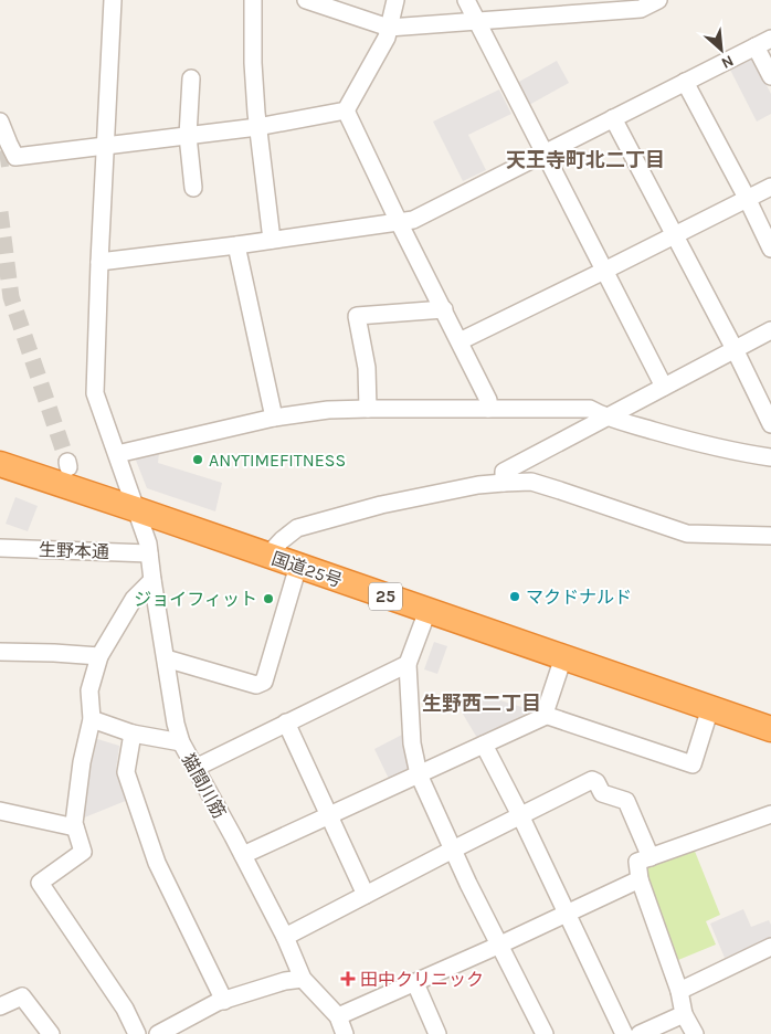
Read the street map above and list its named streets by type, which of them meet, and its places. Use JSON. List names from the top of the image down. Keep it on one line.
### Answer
{"streets":{"highway":["国道25号","25"],"street":["生野本通","猫間川筋"]},"crossings":[["生野本通","猫間川筋"],["国道25号","猫間川筋"]],"districts":["天王寺町北二丁目","生野西二丁目"],"places":{"other":["ANYTIMEFITNESS","マクドナルド","ジョイフィット"],"health":["田中クリニック"]},"north":"bottom right"}
